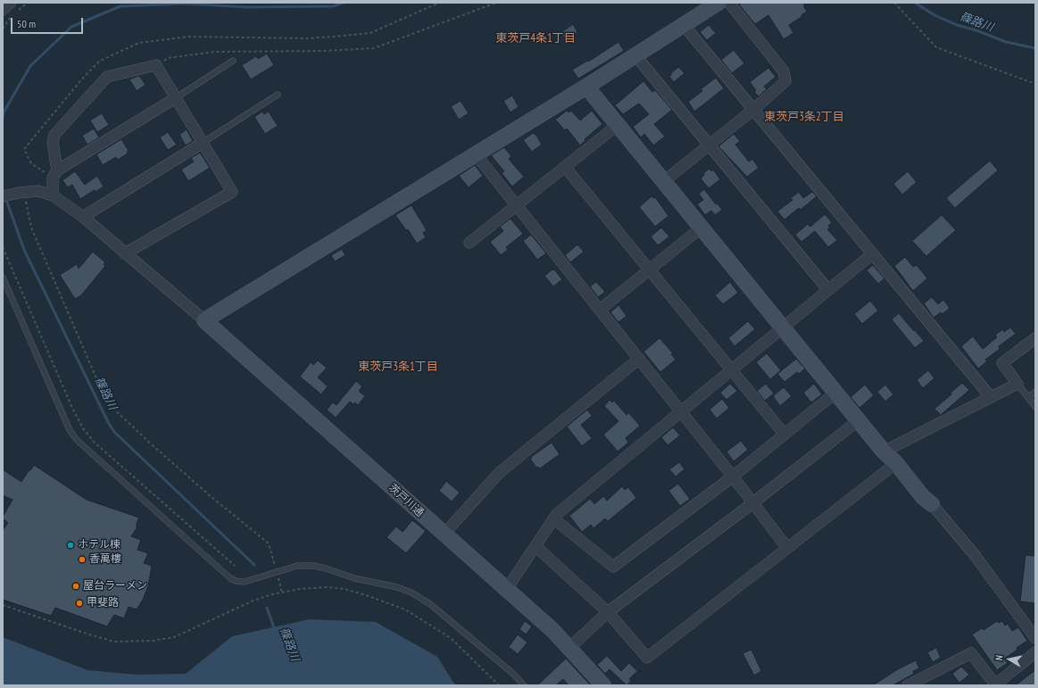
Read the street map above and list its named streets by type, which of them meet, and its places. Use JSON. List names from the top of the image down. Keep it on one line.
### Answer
{"streets":{"street":["茨戸川通"]},"districts":["東茨戸4条1丁目","東茨戸3条2丁目","東茨戸3条1丁目"],"water":["篠路川"],"places":["ホテル棟","香萬樓","屋台ラーメン","甲斐路"],"scale_bar":"50 m","north":"left"}
